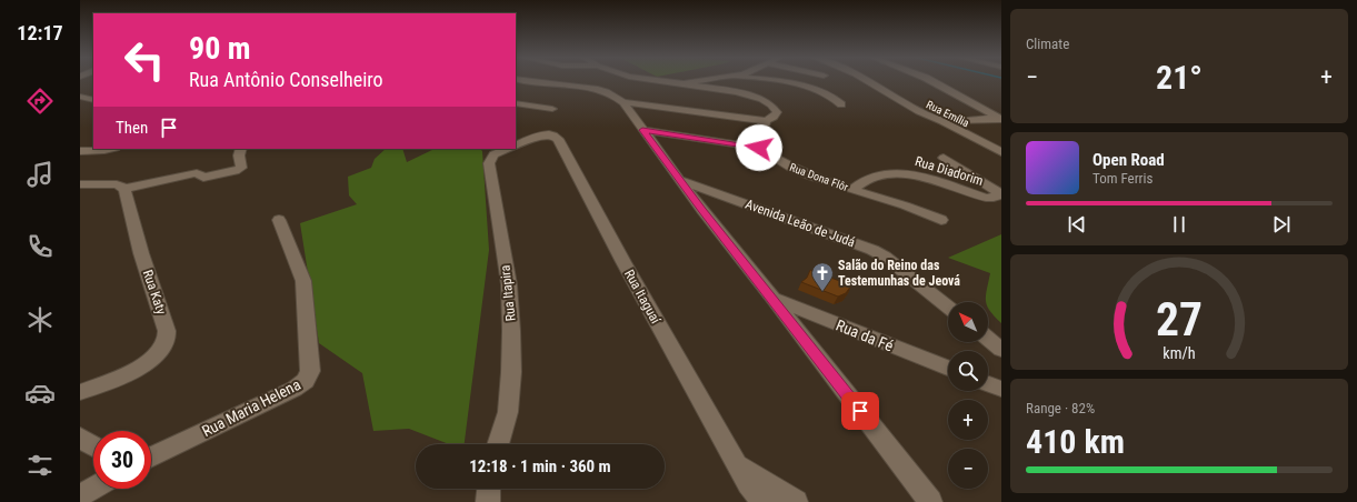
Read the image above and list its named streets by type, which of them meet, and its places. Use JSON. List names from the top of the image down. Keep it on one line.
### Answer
{"streets":{"street":["Rua Emília","Rua Diadorim","Rua Dona Flôr","Avenida Leão de Judá","Rua Katy","Rua Itapira","Rua Itaguaí","Rua da Fé","Rua Maria Helena"]},"crossings":[["Rua Diadorim","Rua Dona Flôr"]],"places":{"church":["Salão do Reino das Testemunhas de Jeová"]},"north":"top left","page":{"tabs":"12:17","tile":["Climate",["Range · 82%","410 km"]],"turn":["90 m","Rua Antônio Conselheiro"],"heat":["−","21°","+"],"then":"Then","song":["Open Road","Tom Ferris"],"map_buttons":["+","−"],"limit":"30","trip":"12:18 · 1 min · 360 m","gauge":["27","km/h"]}}
